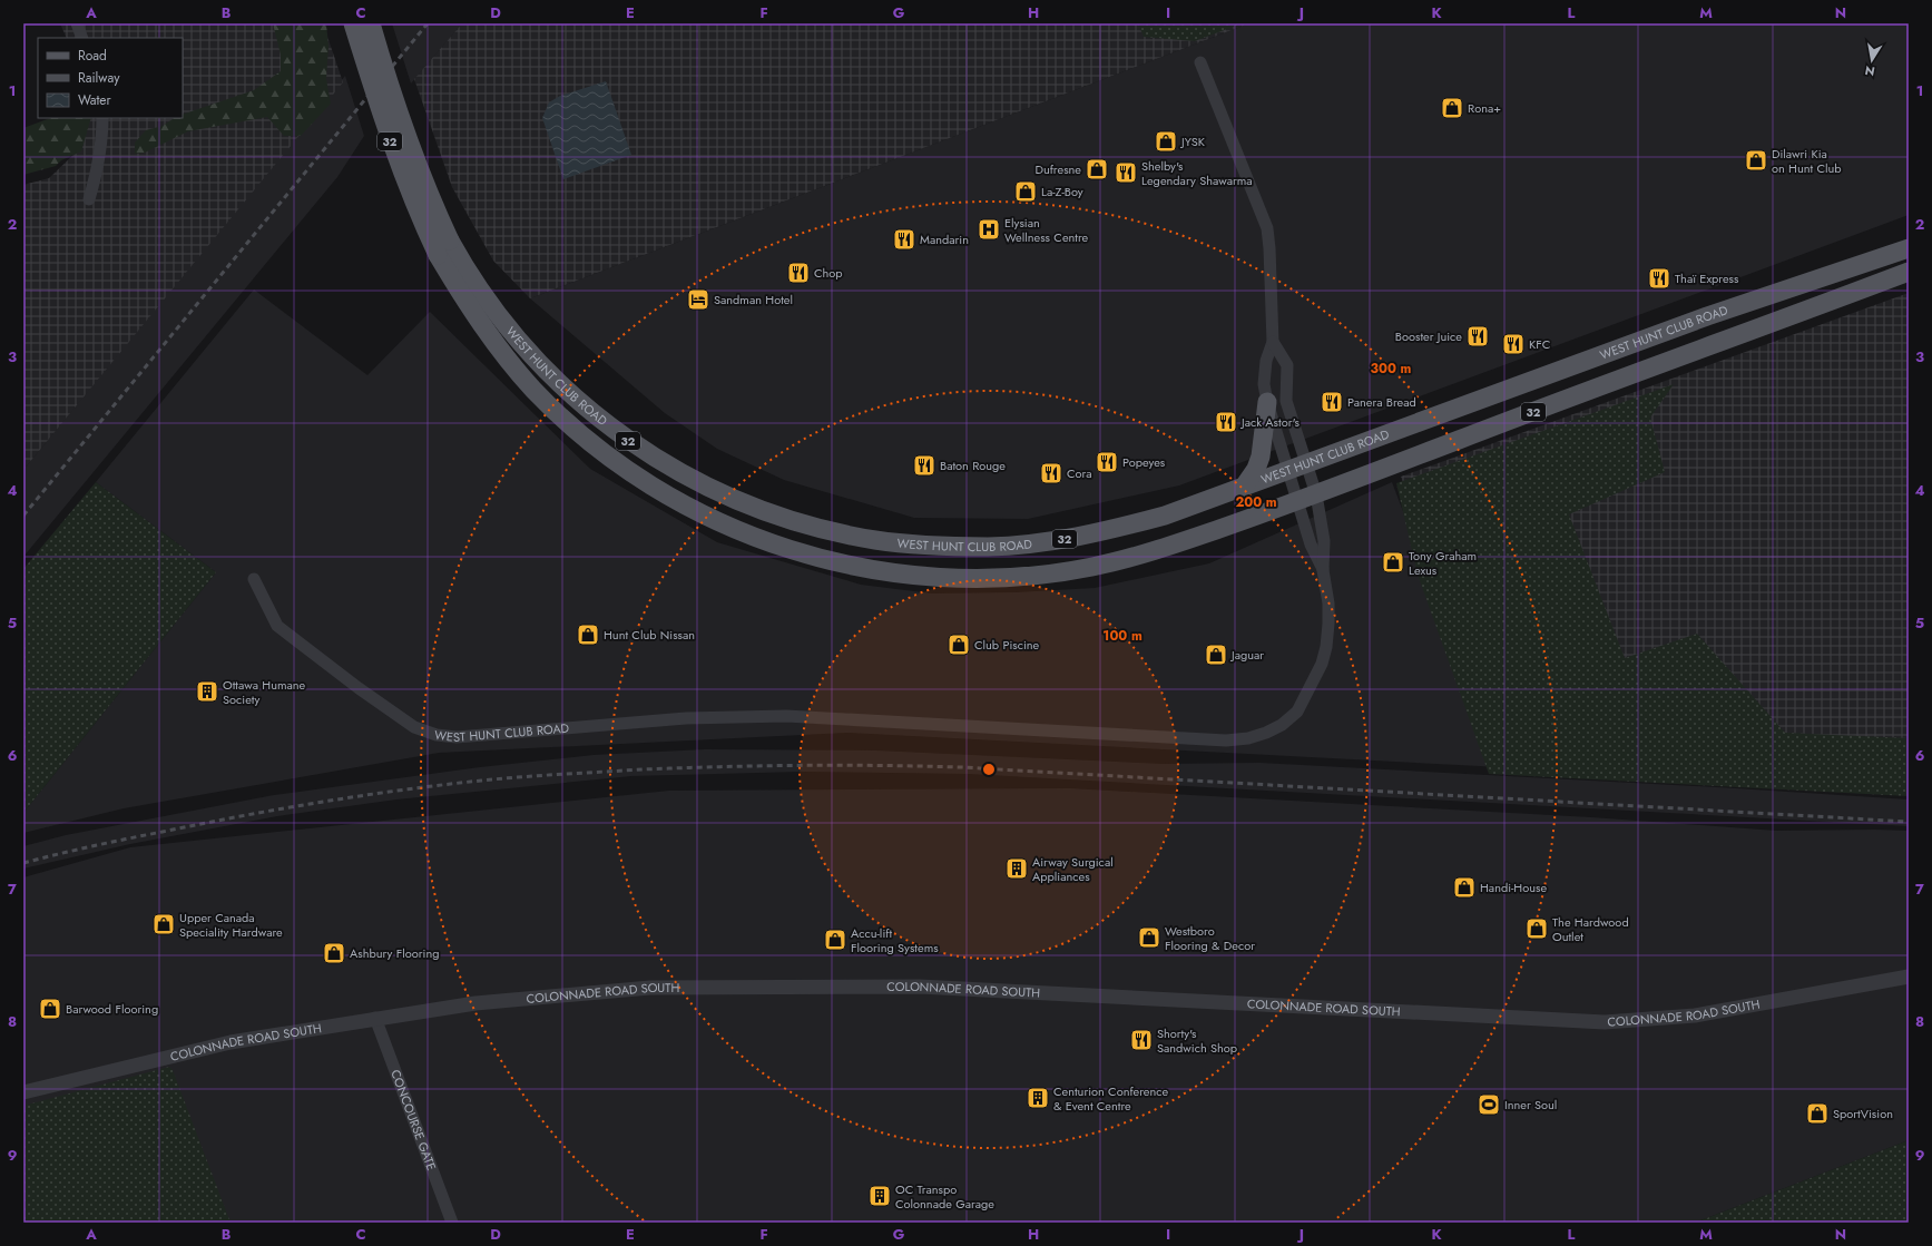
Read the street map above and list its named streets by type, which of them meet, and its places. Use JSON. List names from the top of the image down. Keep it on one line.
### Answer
{"streets":{"main road":["32","WEST HUNT CLUB ROAD"],"street":["COLONNADE ROAD SOUTH","CONCOURSE GATE"]},"crossings":[["COLONNADE ROAD SOUTH","CONCOURSE GATE"]],"places":{"shop":["Rona+","JYSK","Dilawri Kia on Hunt Club","Dufresne","La-Z-Boy","Tony Graham Lexus","Hunt Club Nissan","Club Piscine","Jaguar","Handi-House","Upper Canada Speciality Hardware","The Hardwood Outlet","Westboro Flooring & Decor","Accu-lift Flooring Systems","Ashbury Flooring","Barwood Flooring","SportVision"],"restaurant":["Shelby's Legendary Shawarma","Mandarin","Chop","Thaï Express","Booster Juice","KFC","Panera Bread","Jack Astor's","Popeyes","Baton Rouge","Cora","Shorty's Sandwich Shop"],"hospital":["Elysian Wellness Centre"],"hotel":["Sandman Hotel"],"building":["Ottawa Humane Society","Airway Surgical Appliances","Centurion Conference & Event Centre","OC Transpo Colonnade Garage"],"sports":["Inner Soul"]},"legend":["Road","Railway","Water"],"north":"bottom","grid":{"columns":["A","B","C","D","E","F","G","H","I","J","K","L","M","N"],"rows":["1","2","3","4","5","6","7","8","9"]},"rings":["300 m","200 m","100 m"]}
